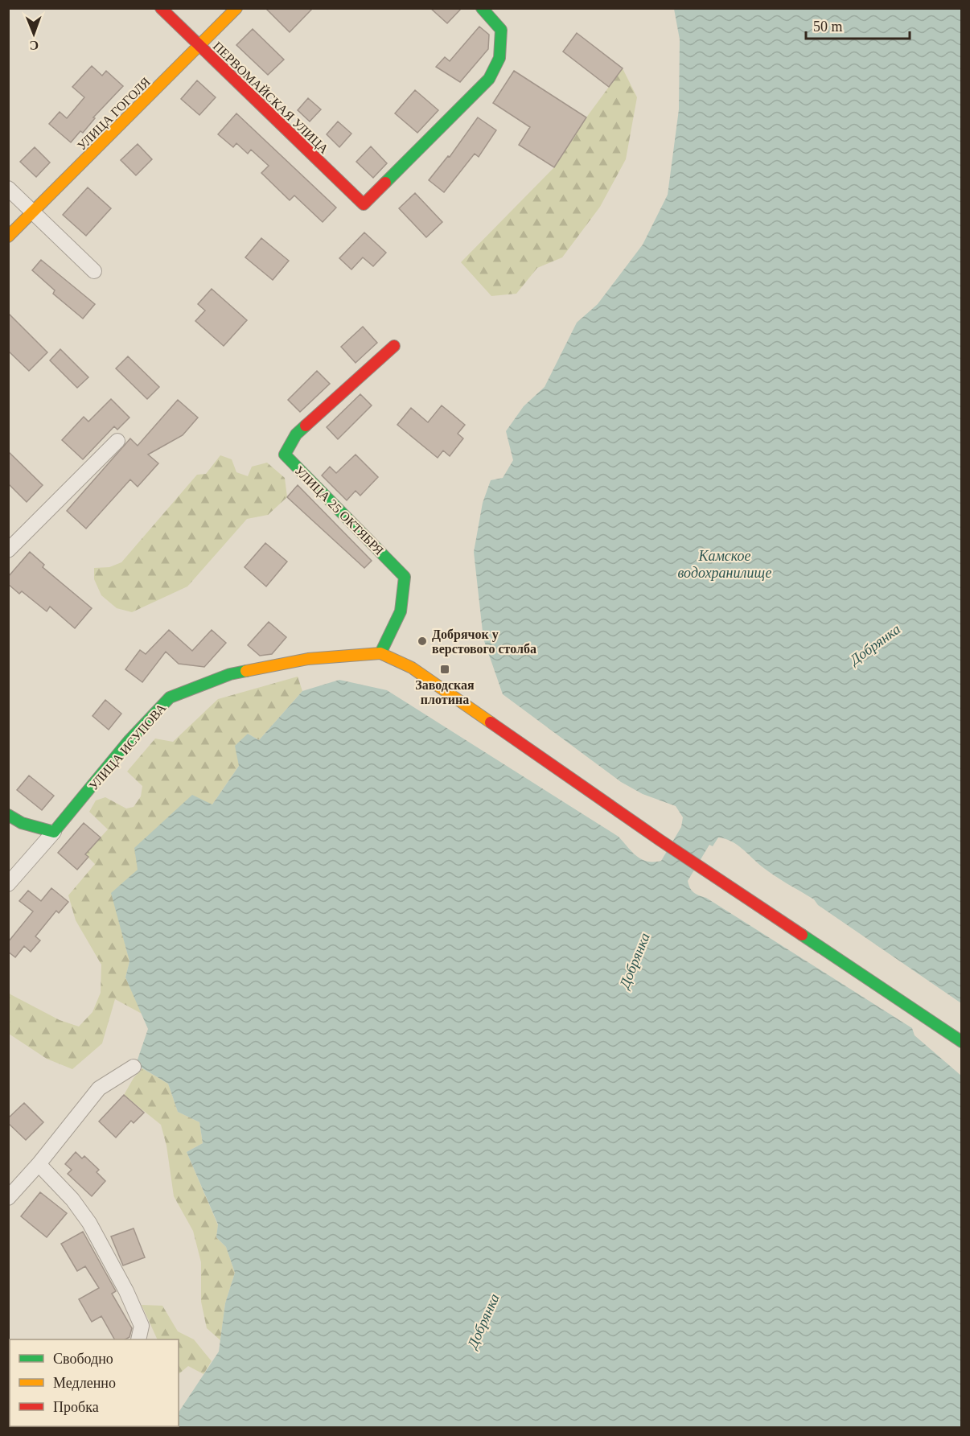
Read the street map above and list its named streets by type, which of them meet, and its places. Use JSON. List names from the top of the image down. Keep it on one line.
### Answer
{"streets":{"street":["ПЕРВОМАЙСКАЯ УЛИЦА","УЛИЦА ГОГОЛЯ","УЛИЦА 25 ОКТЯБРЯ","УЛИЦА ИСУПОВА"]},"crossings":[["ПЕРВОМАЙСКАЯ УЛИЦА","УЛИЦА ГОГОЛЯ"],["УЛИЦА 25 ОКТЯБРЯ","УЛИЦА ИСУПОВА"]],"water":["Камское водохранилище","Добрянка"],"places":{"other":["Добрячок у верстового столба"],"transit":["Заводская плотина"]},"legend":["Свободно","Медленно","Пробка"],"scale_bar":"50 m","north":"bottom"}
